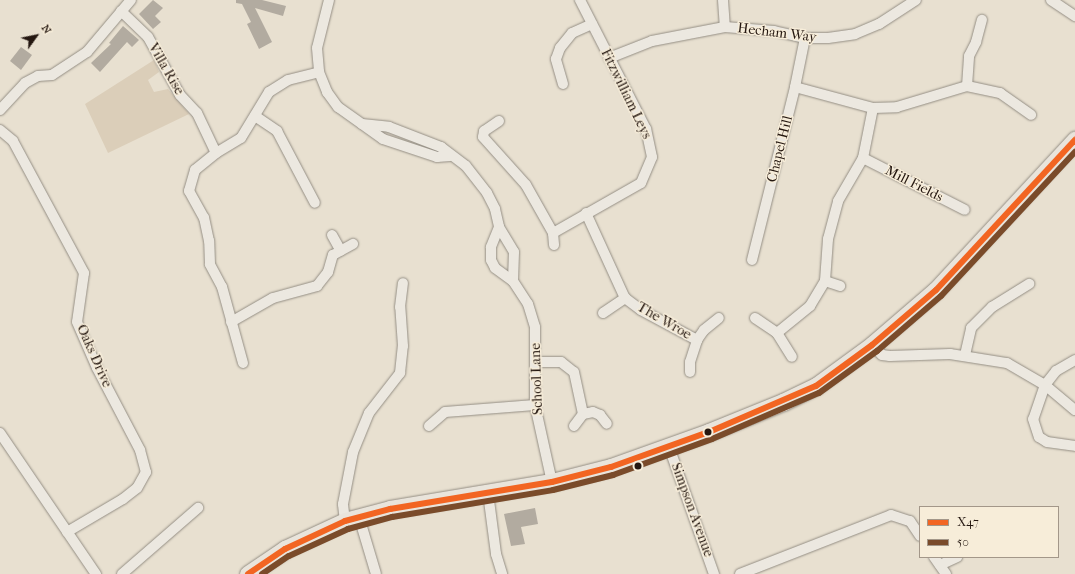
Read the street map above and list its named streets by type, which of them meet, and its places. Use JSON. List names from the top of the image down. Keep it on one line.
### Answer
{"streets":{"street":["Hecham Way","Villa Rise","Fitzwilliam Leys","Chapel Hill","Mill Fields","The Wroe","Oaks Drive","School Lane","Simpson Avenue"]},"crossings":[["Hecham Way","Fitzwilliam Leys"],["Hecham Way","Chapel Hill"],["Fitzwilliam Leys","The Wroe"]],"lines":["transit line X47","transit line 50"],"legend":["X47","50"],"north":"top right"}
